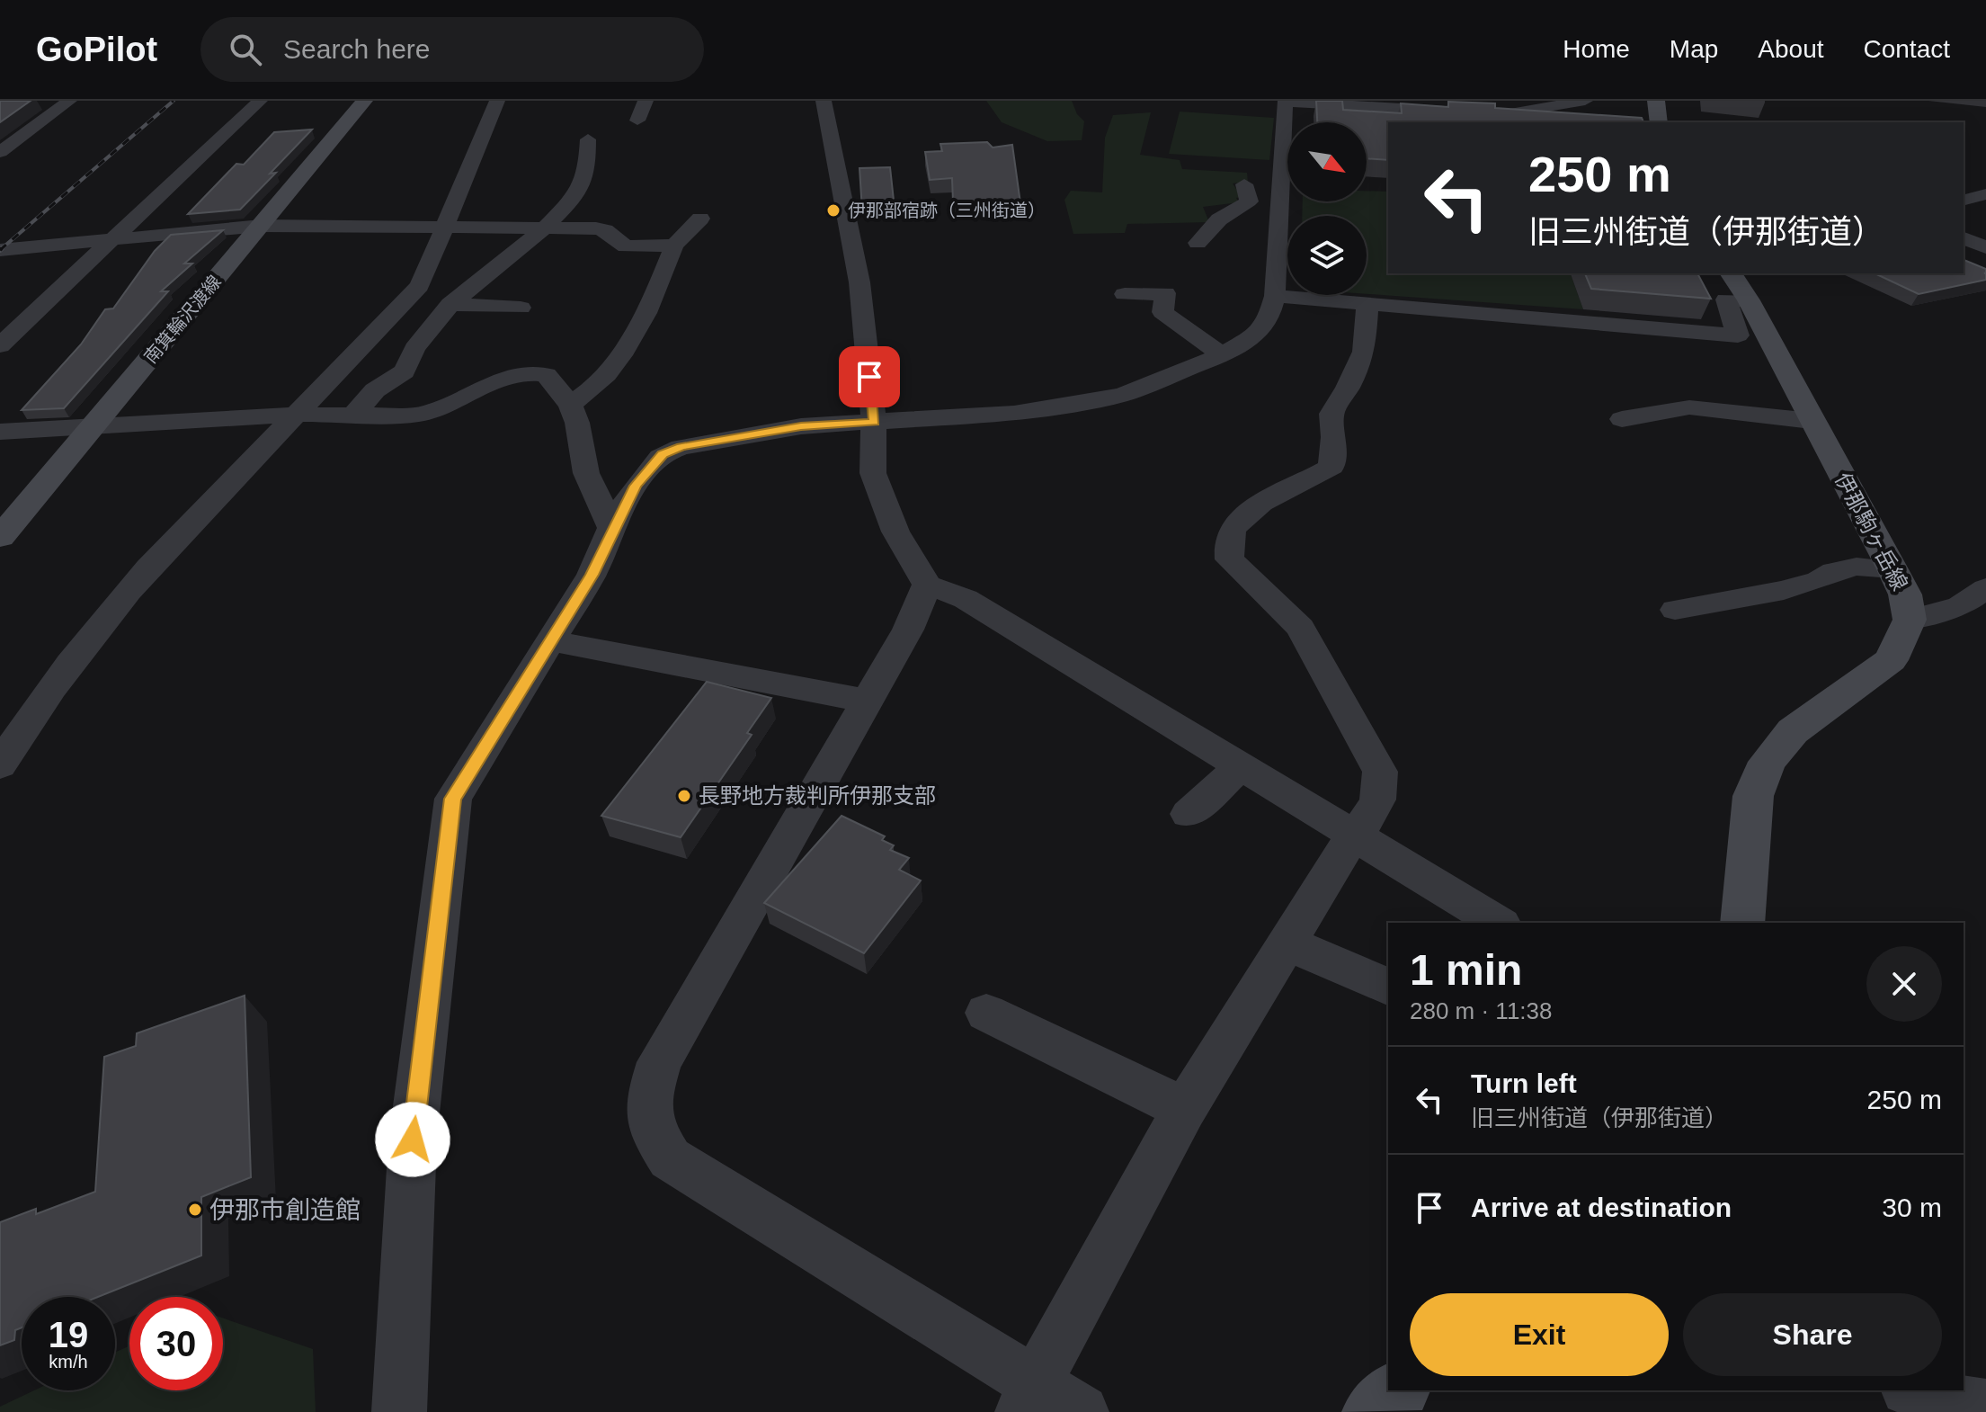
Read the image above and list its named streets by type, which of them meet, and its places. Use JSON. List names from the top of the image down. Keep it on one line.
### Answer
{"streets":{"main road":["南箕輪沢渡線","伊那駒ヶ岳線"]},"places":["伊那部宿跡（三州街道）","長野地方裁判所伊那支部","伊那市創造館"],"north":"bottom right","page":{"header":"GoPilot","search":"Search here","nav":["Home","Map","About","Contact"],"turn":["250 m","旧三州街道（伊那街道）"],"heading":["1 min","280 m · 11:38"],"list":[{"name":"Turn left","note":"旧三州街道（伊那街道）","value":"250 m"},{"name":"Arrive at destination","value":"30 m"}],"buttons":["Exit","Share"],"speed":"19 km/h","limit":"30"}}
